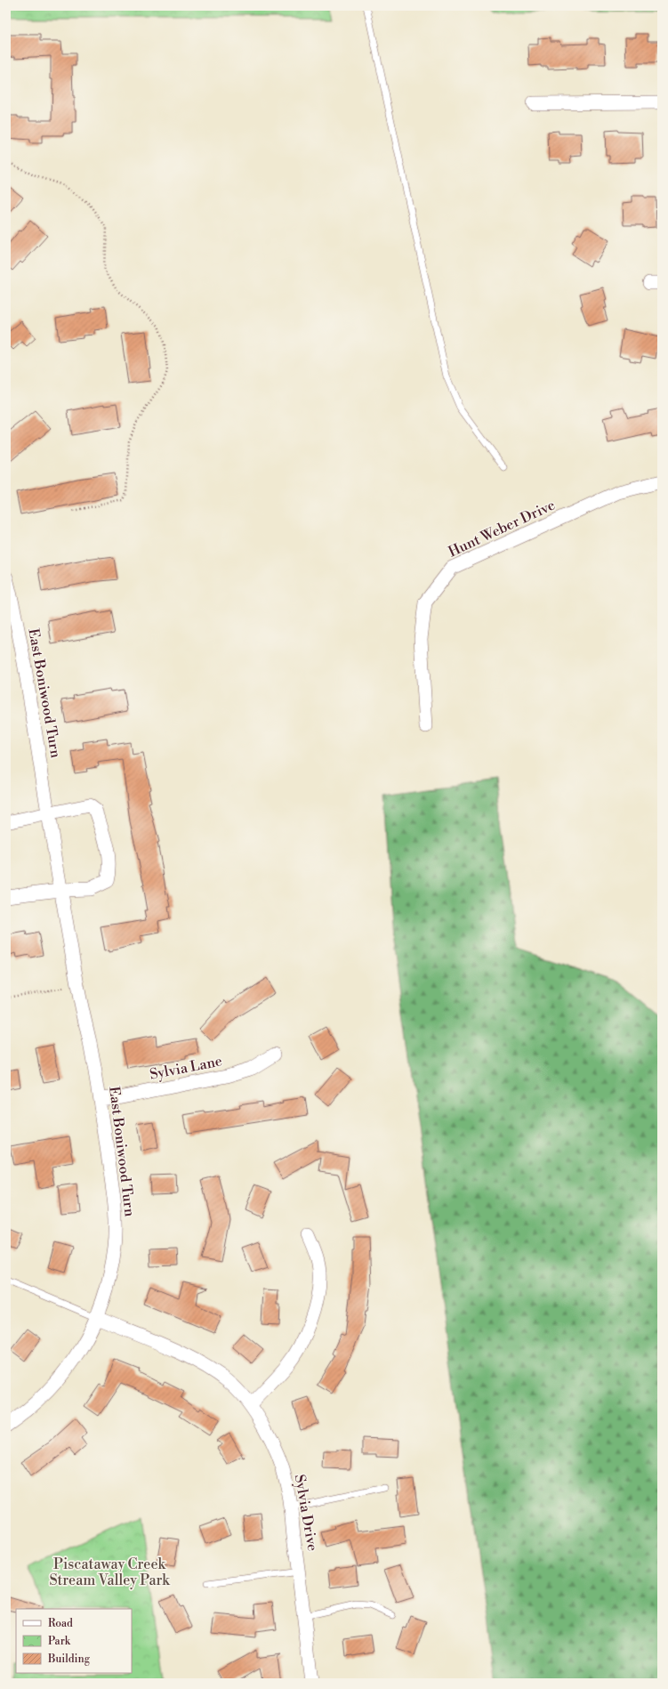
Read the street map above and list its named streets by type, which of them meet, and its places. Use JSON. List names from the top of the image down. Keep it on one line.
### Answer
{"streets":{"street":["Hunt Weber Drive","East Boniwood Turn","Sylvia Lane","Sylvia Drive"]},"crossings":[["East Boniwood Turn","Sylvia Lane"],["East Boniwood Turn","Sylvia Drive"]],"parks":["Piscataway Creek Stream Valley Park"],"legend":["Road","Park","Building"]}
